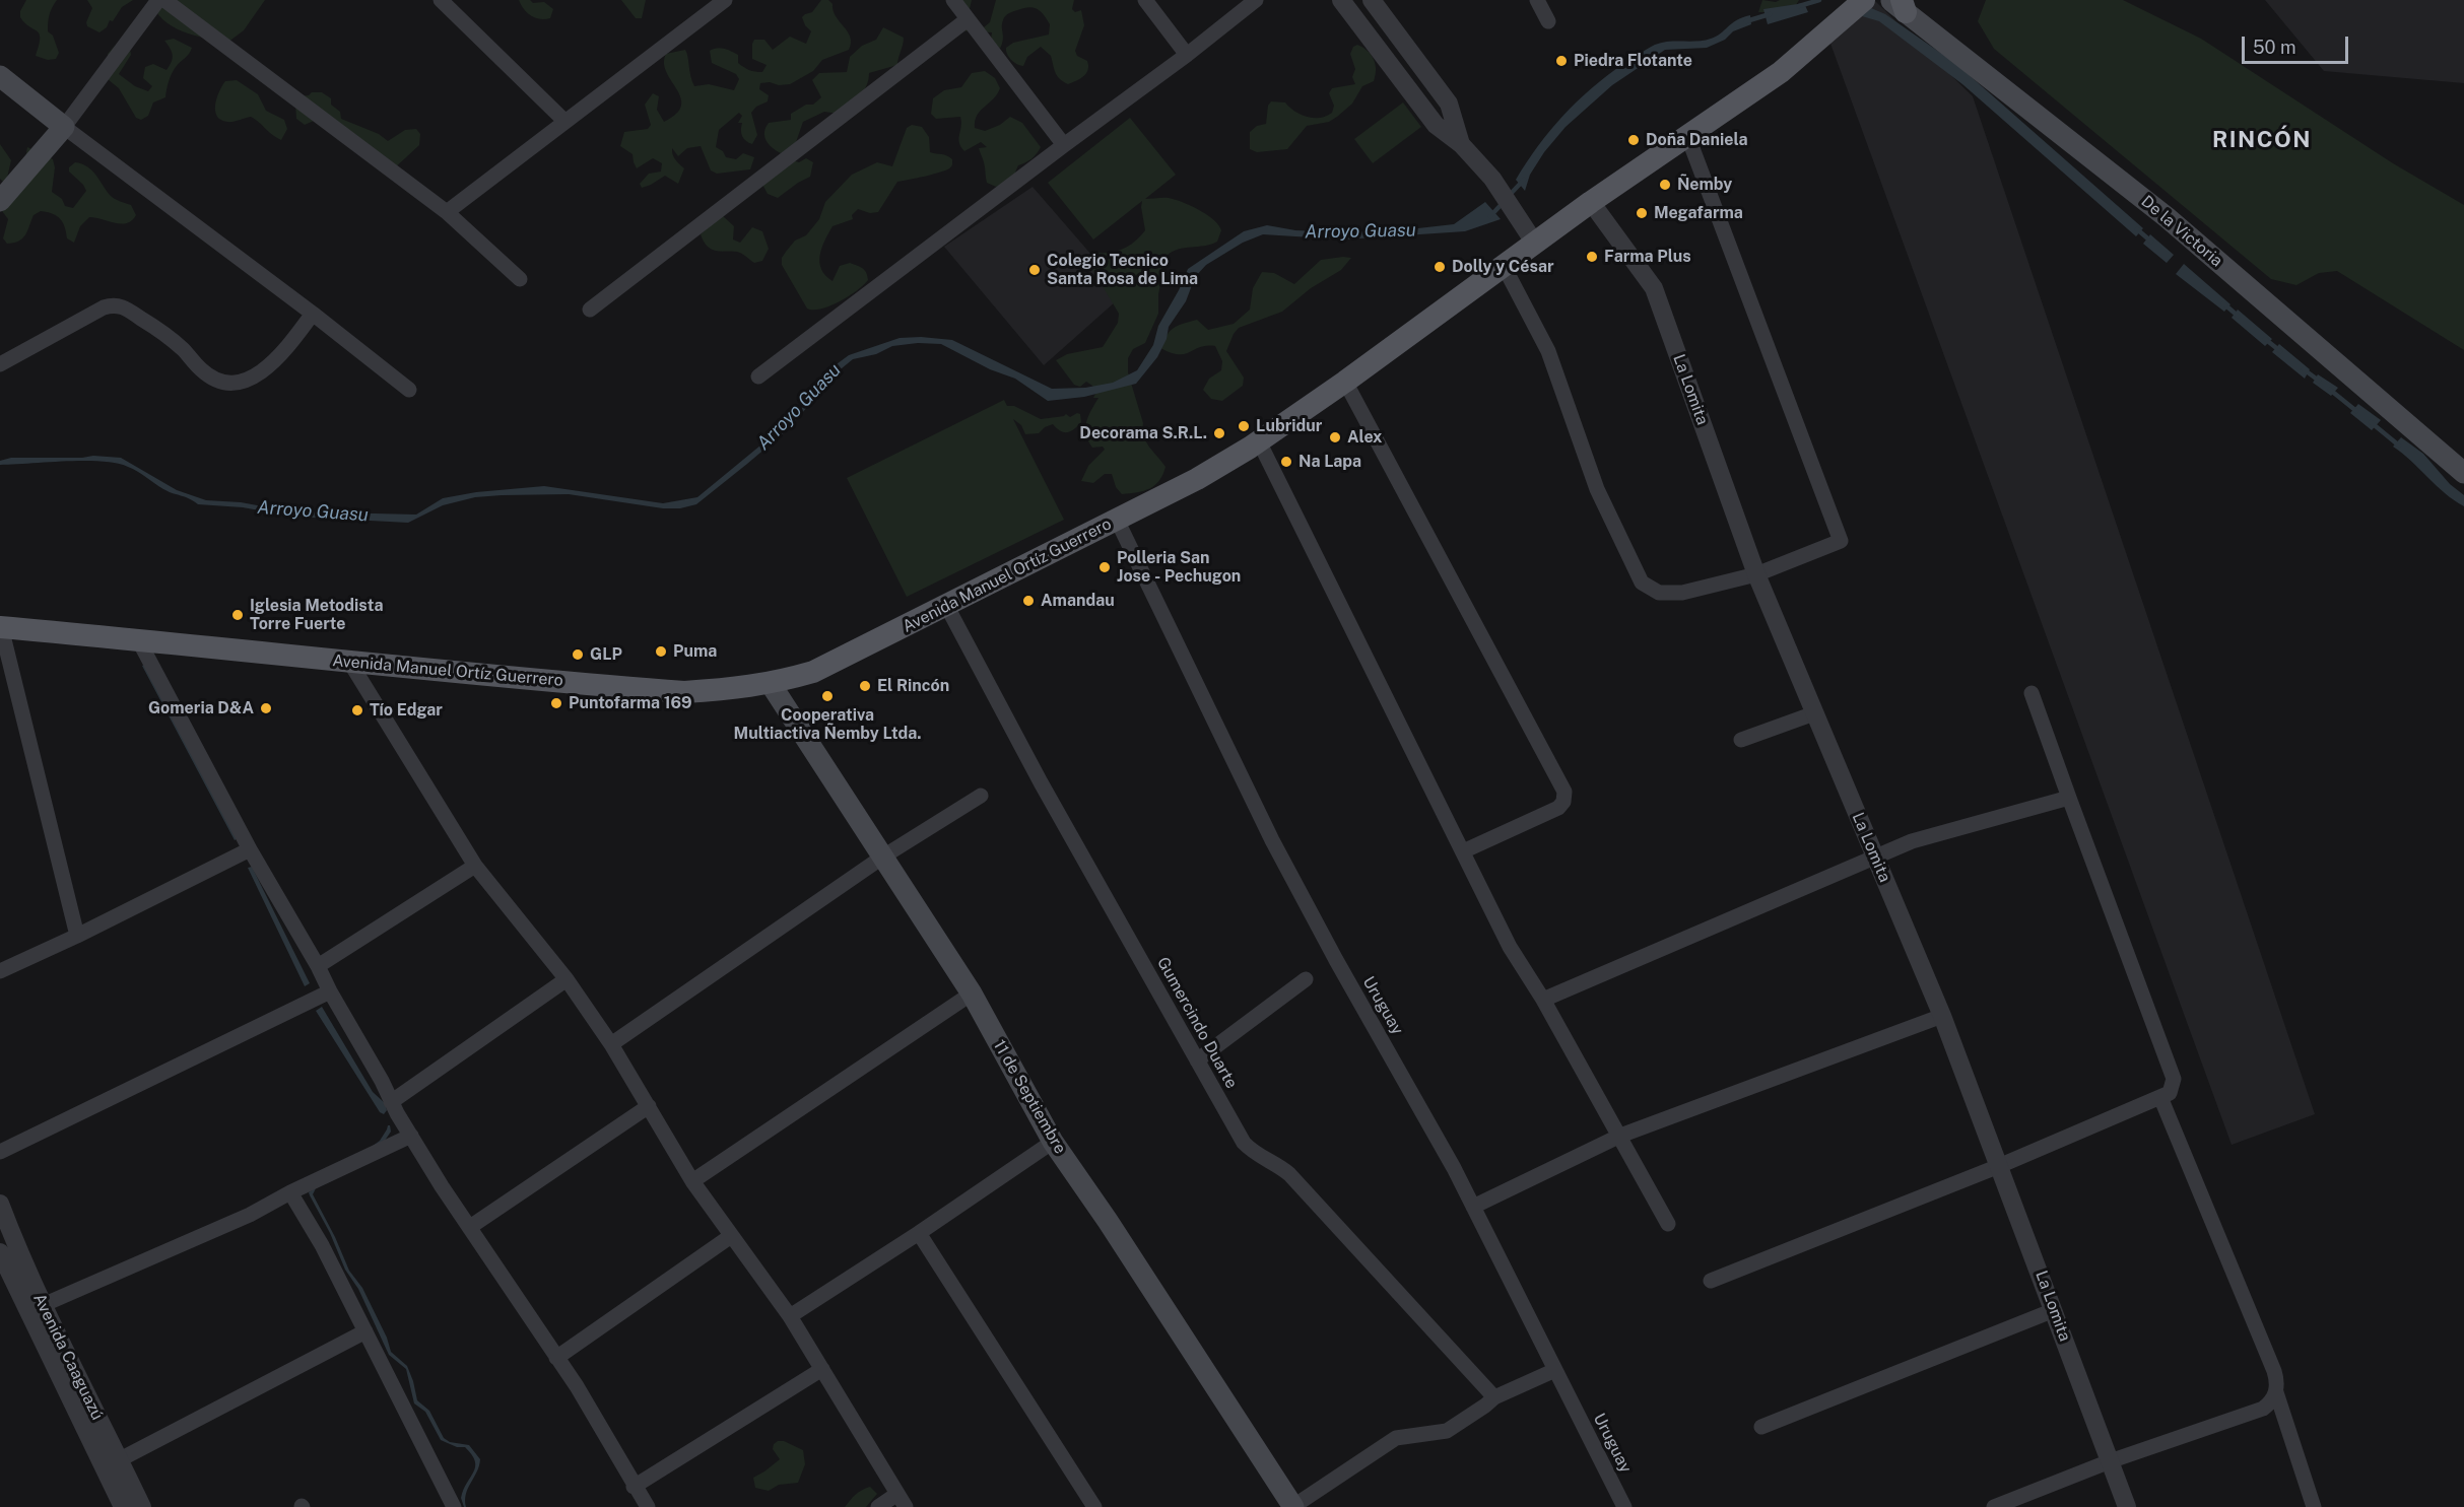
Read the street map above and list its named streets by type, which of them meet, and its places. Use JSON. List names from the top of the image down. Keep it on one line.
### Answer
{"streets":{"main road":["De la Victoria","Avenida Manuel Ortíz Guerrero","11 de Septiembre"],"street":["La Lomita","Uruguay","Gumercindo Duarte","Avenida Caaguazú"]},"crossings":[["La Lomita","Avenida Manuel Ortíz Guerrero"],["Avenida Manuel Ortíz Guerrero","Uruguay"],["Avenida Manuel Ortíz Guerrero","Gumercindo Duarte"],["Avenida Manuel Ortíz Guerrero","11 de Septiembre"]],"districts":["RINCÓN"],"water":["Arroyo Guasu"],"places":["Piedra Flotante","Doña Daniela","Ñemby","Megafarma","Farma Plus","Dolly y César","Colegio Tecnico Santa Rosa de Lima","Lubridur","Decorama S.R.L.","Alex","Na Lapa","Polleria San Jose - Pechugon","Amandau","Iglesia Metodista Torre Fuerte","Puma","GLP","El Rincón","Cooperativa Multiactiva Ñemby Ltda.","Puntofarma 169","Gomeria D&A","Tío Edgar"],"scale_bar":"50 m"}
